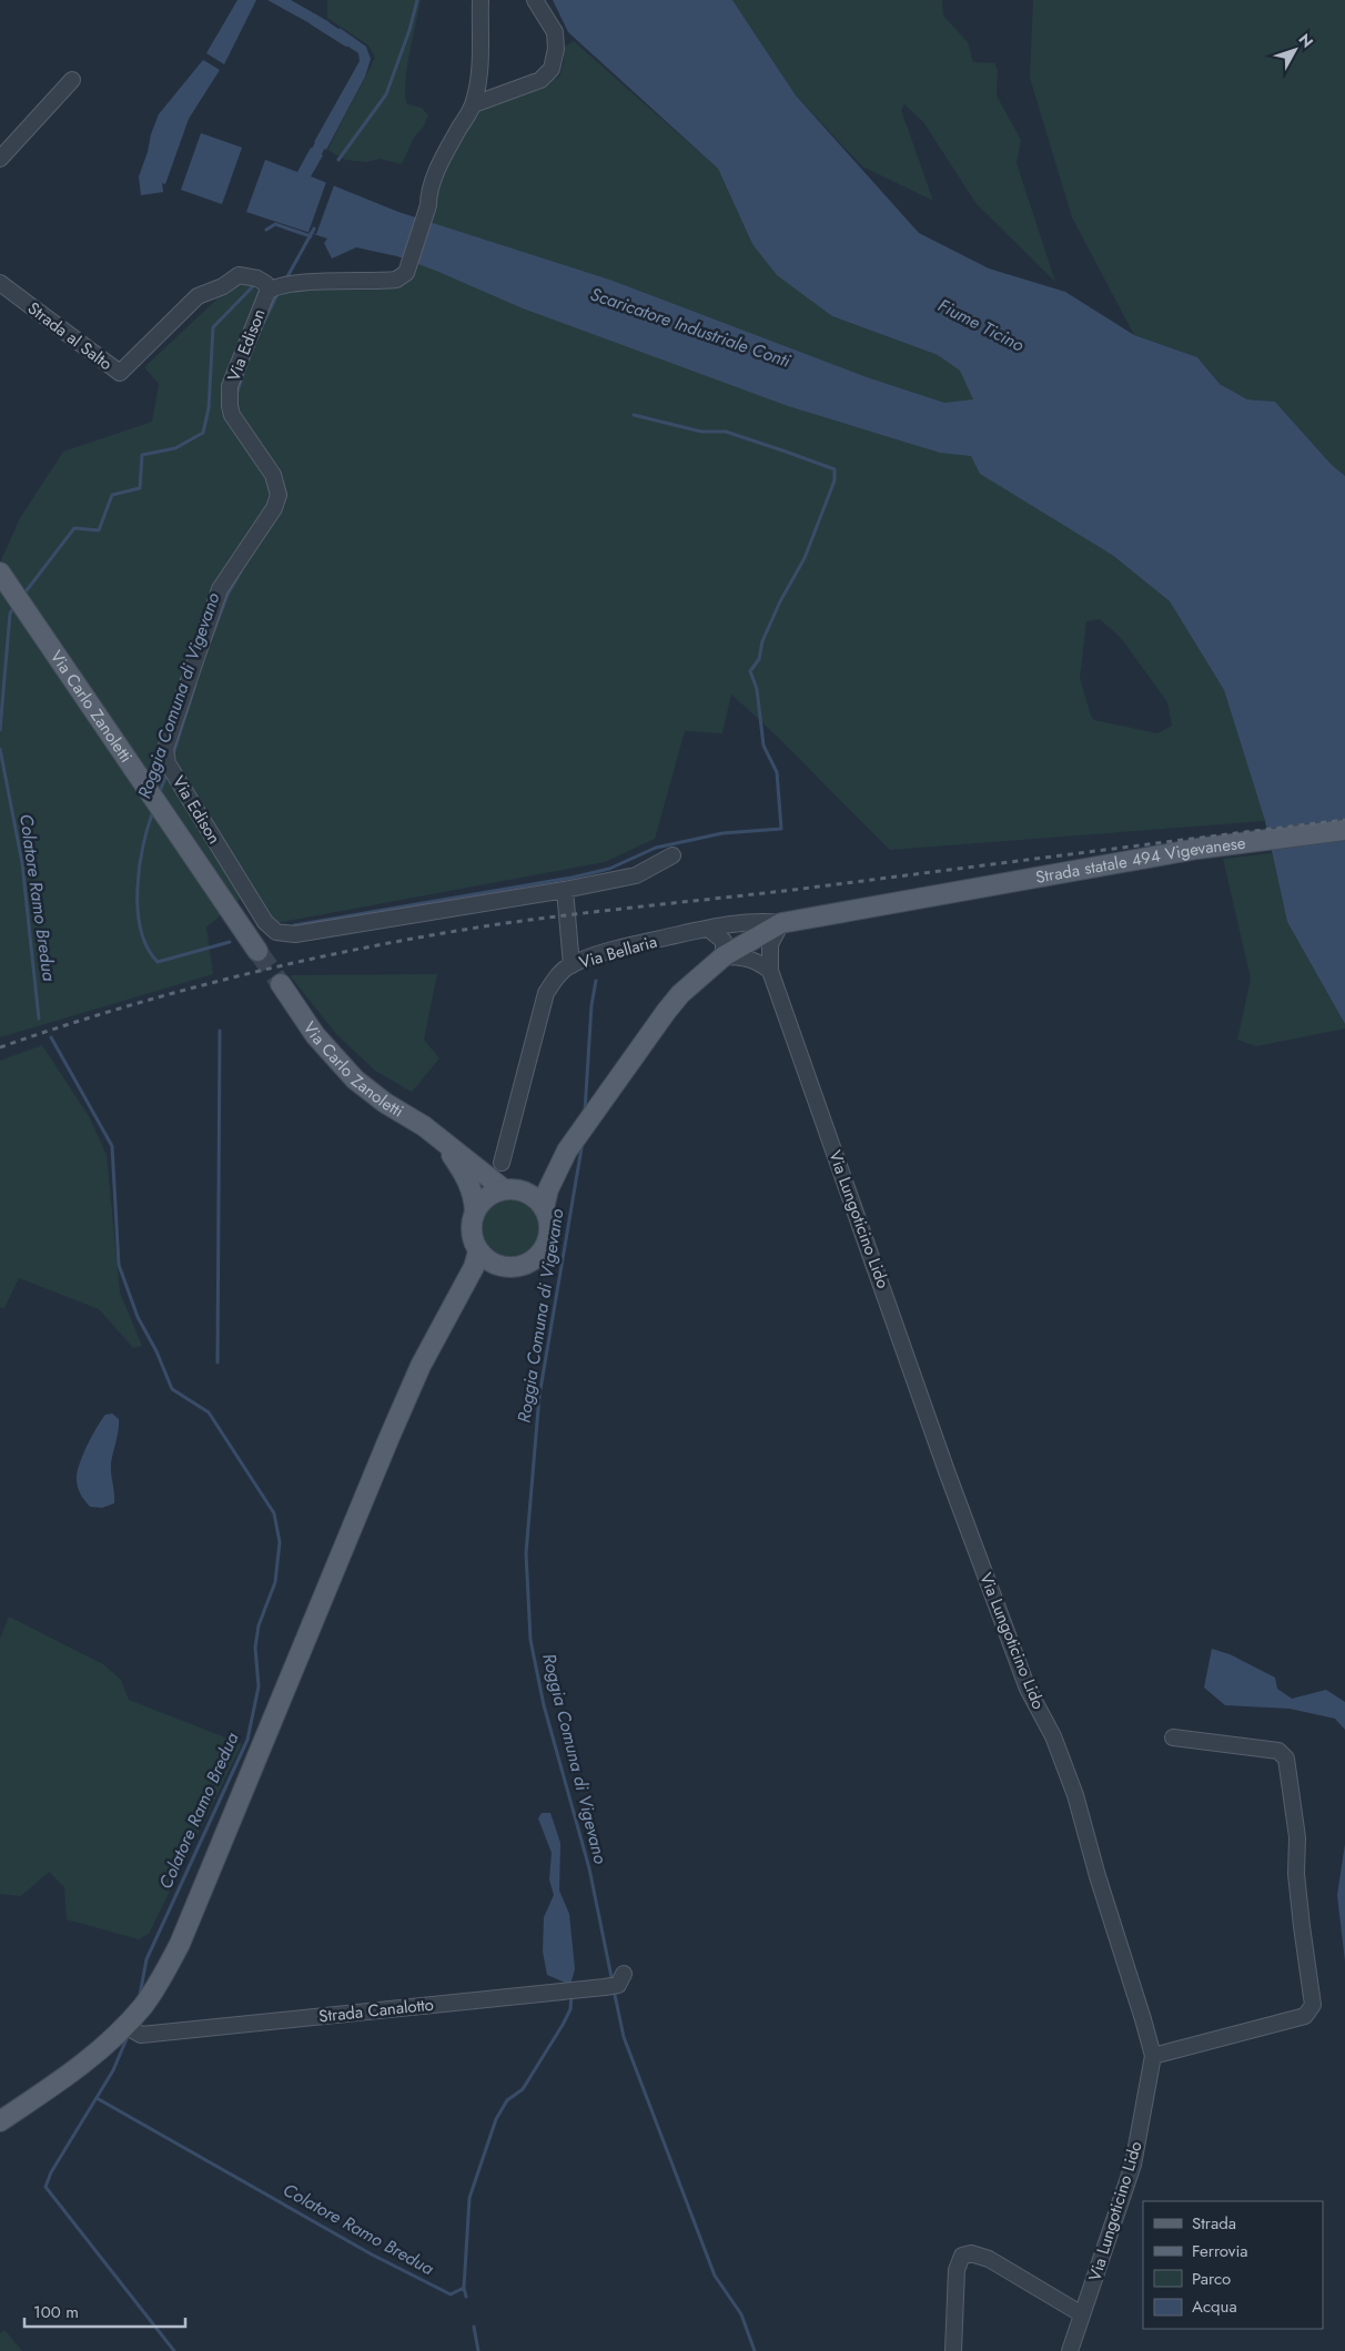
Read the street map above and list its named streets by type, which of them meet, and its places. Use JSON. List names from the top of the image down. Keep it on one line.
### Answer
{"streets":{"main road":["Via Carlo Zanoletti","Strada statale 494 Vigevanese"],"street":["Strada al Salto","Via Edison","Via Bellaria","Via Lungoticino Lido","Strada Canalotto"]},"crossings":[["Strada al Salto","Via Edison"],["Strada statale 494 Vigevanese","Via Bellaria"]],"water":["Fiume Ticino","Scaricatore Industriale Conti","Roggia Comuna di Vigevano","Colatore Ramo Bredua"],"legend":["Strada","Ferrovia","Parco","Acqua"],"scale_bar":"100 m","north":"top right"}
